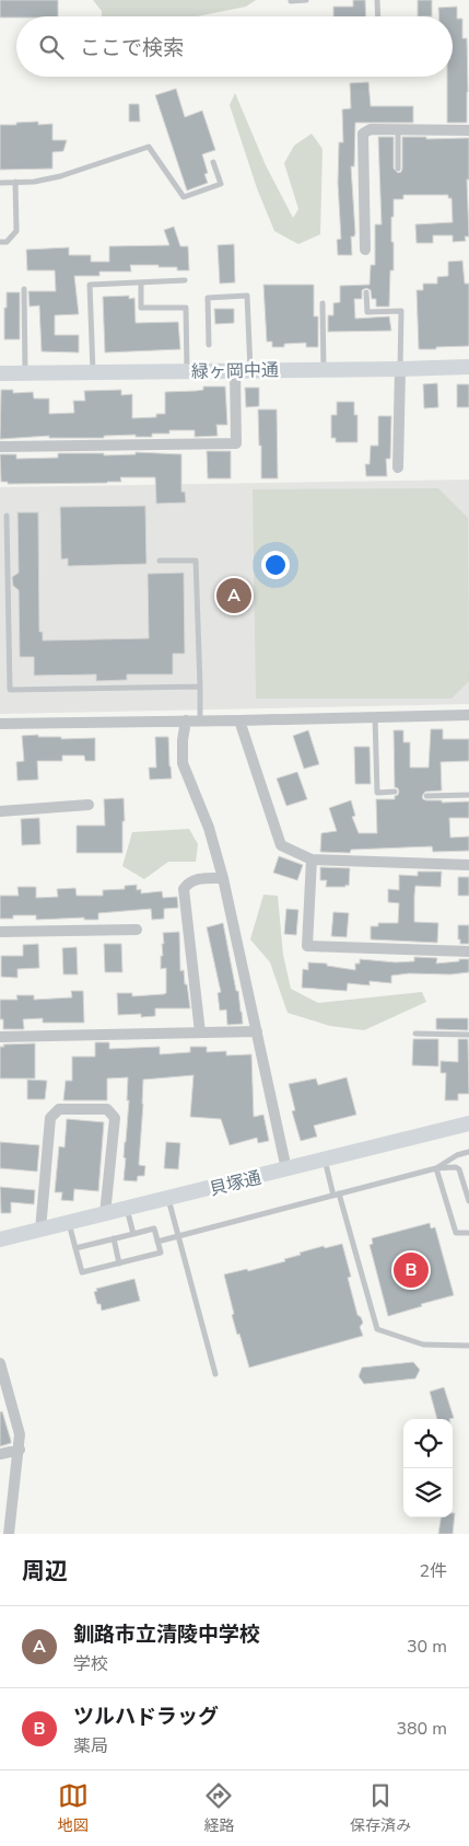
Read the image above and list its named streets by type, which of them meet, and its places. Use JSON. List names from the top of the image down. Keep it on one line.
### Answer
{"streets":{"street":["緑ヶ岡中通","貝塚通"]},"page":{"search":"ここで検索","pins":["A","B"],"heading":["周辺","2件"],"list":[{"mark":"A","name":"釧路市立清陵中学校","note":"学校","value":"30 m"},{"mark":"B","name":"ツルハドラッグ","note":"薬局","value":"380 m"}],"nav":["地図","経路","保存済み"]}}
